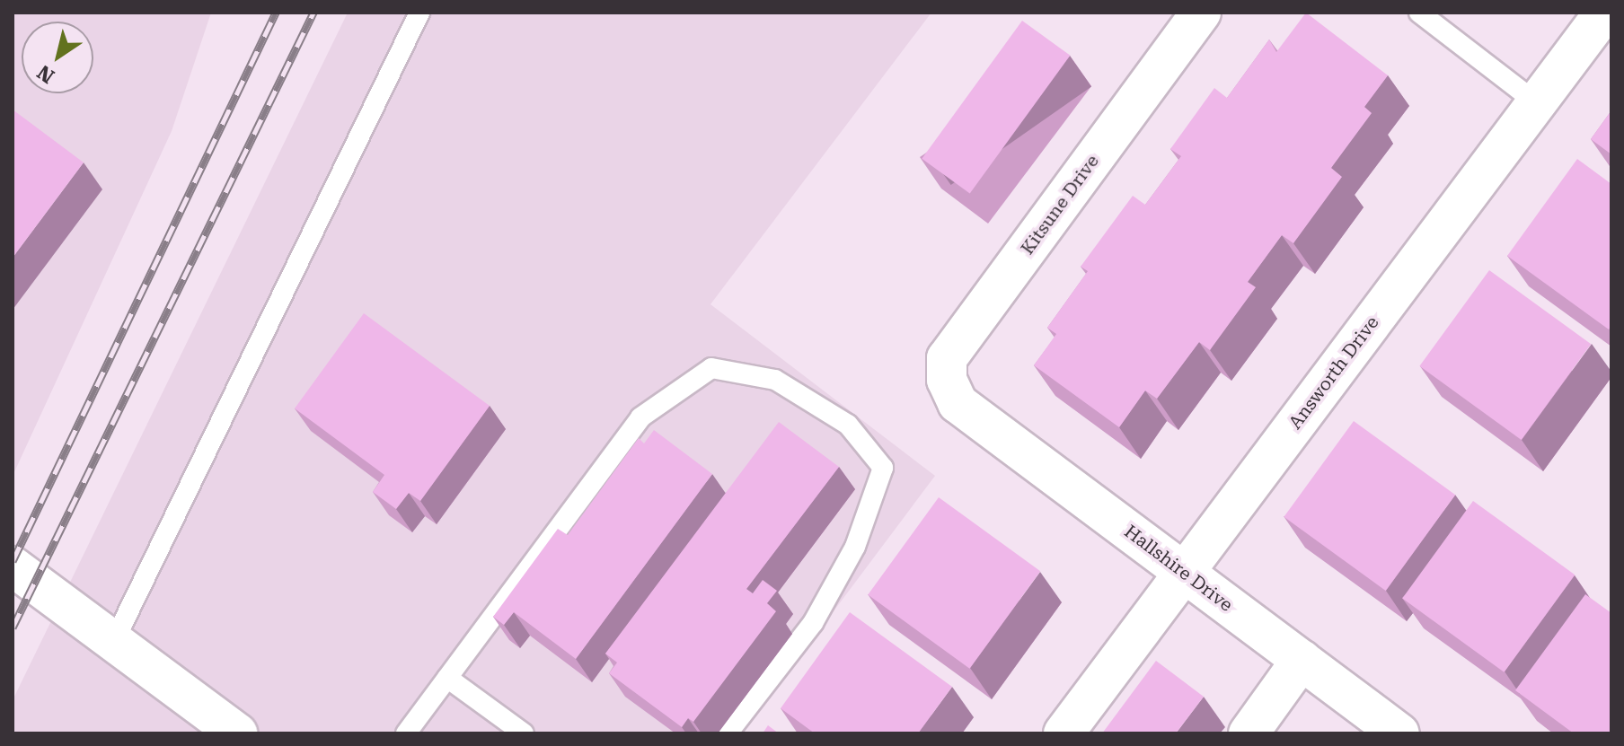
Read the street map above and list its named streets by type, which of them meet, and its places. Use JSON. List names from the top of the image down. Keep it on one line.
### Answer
{"streets":{"street":["Kitsune Drive","Answorth Drive","Hallshire Drive"]},"crossings":[["Kitsune Drive","Hallshire Drive"],["Answorth Drive","Hallshire Drive"]],"north":"bottom left"}
